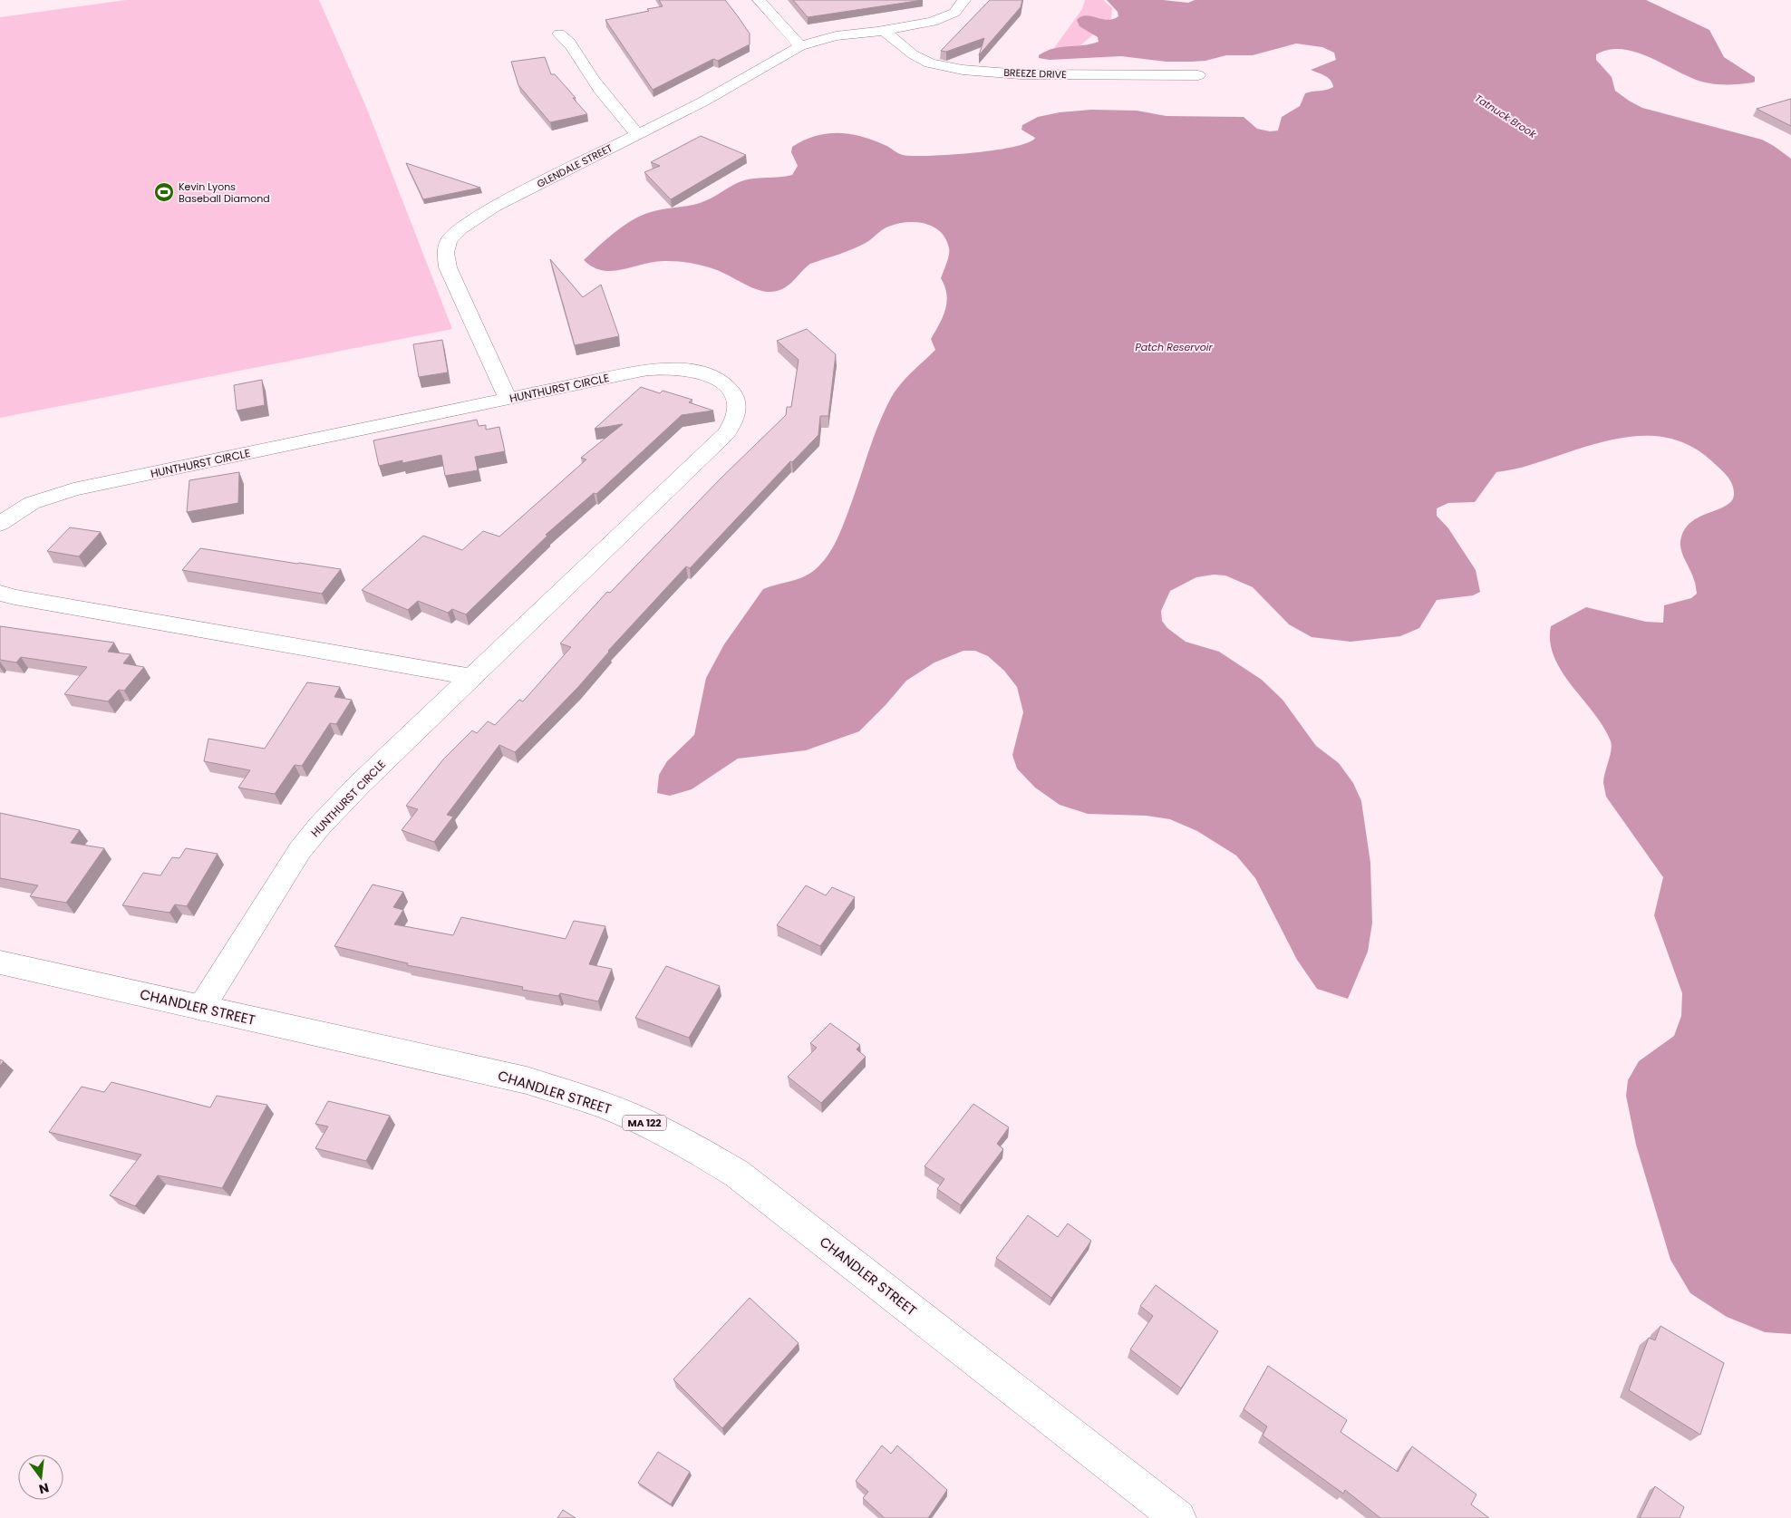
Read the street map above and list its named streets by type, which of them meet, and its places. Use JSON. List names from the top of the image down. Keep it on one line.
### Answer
{"streets":{"street":["BREEZE DRIVE","GLENDALE STREET","HUNTHURST CIRCLE","CHANDLER STREET","MA 122"]},"crossings":[["BREEZE DRIVE","GLENDALE STREET"],["GLENDALE STREET","HUNTHURST CIRCLE"],["HUNTHURST CIRCLE","CHANDLER STREET"]],"water":["Tatnuck Brook","Patch Reservoir"],"places":{"sports":["Kevin Lyons Baseball Diamond"]},"north":"bottom"}
